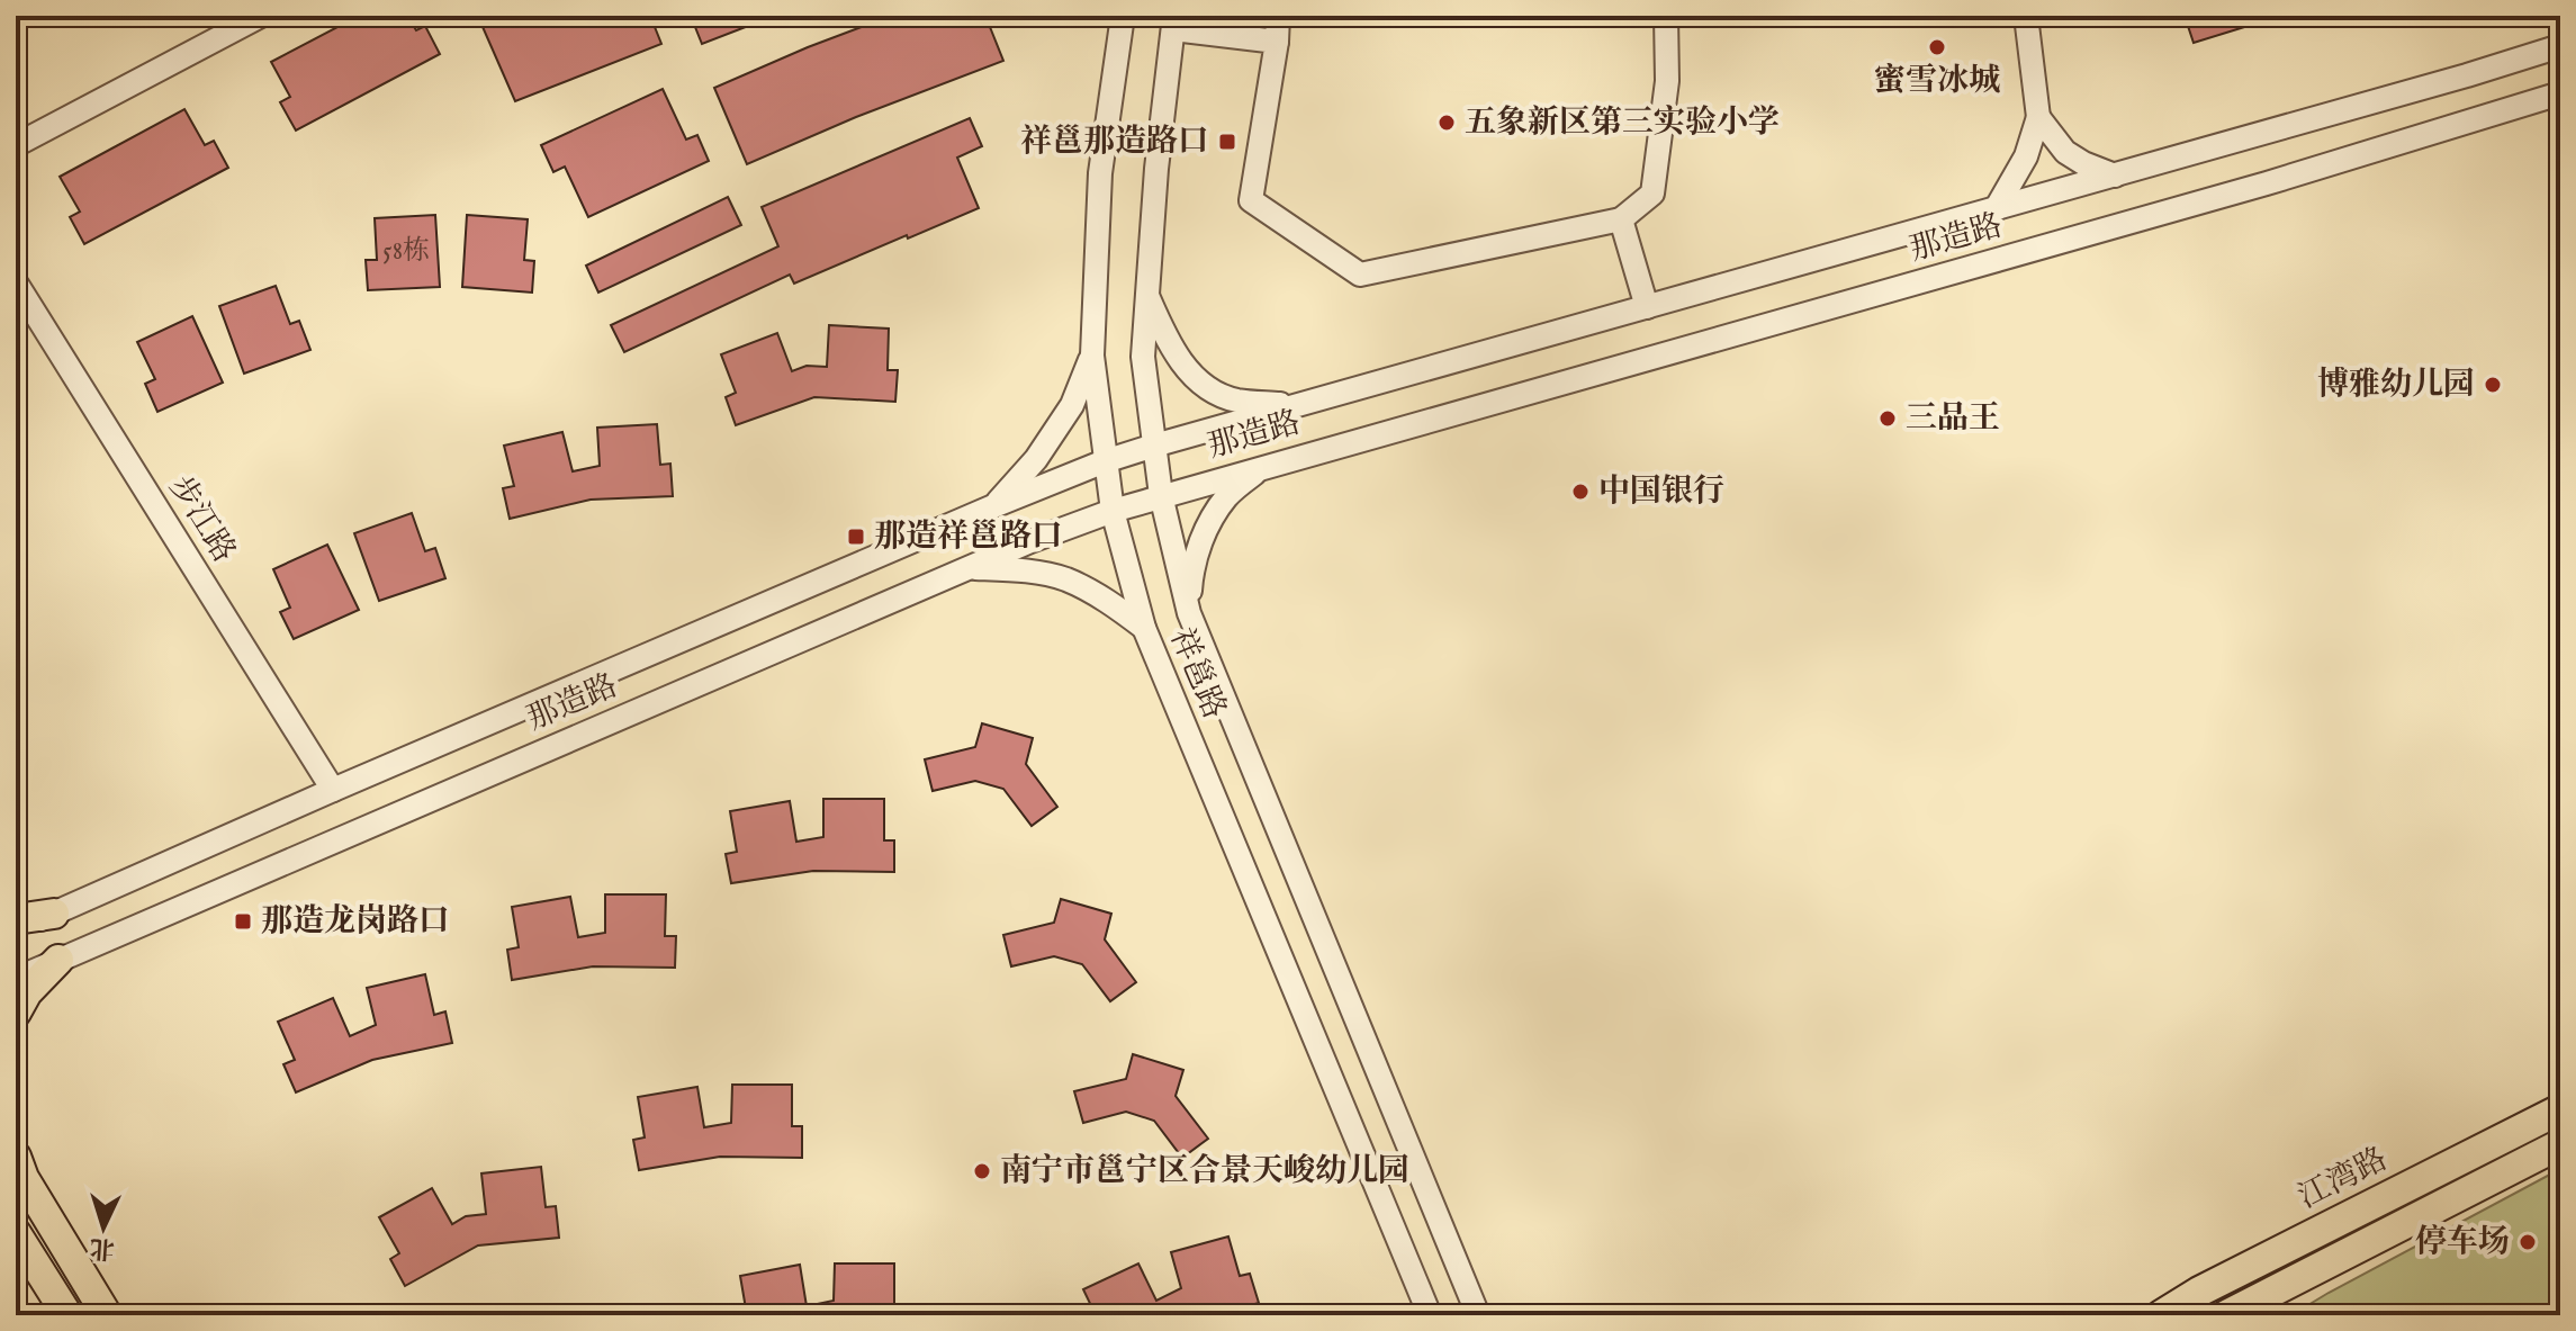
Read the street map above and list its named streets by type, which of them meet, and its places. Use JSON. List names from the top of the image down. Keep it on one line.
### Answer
{"streets":{"main road":["江湾路"],"street":["那造路","步江路","祥邕路"]},"crossings":[["那造路","步江路"],["那造路","祥邕路"]],"places":{"other":["蜜雪冰城","五象新区第三实验小学","博雅幼儿园","三品王","中国银行","南宁市邕宁区合景天峻幼儿园","停车场"],"transit":["祥邕那造路口","那造祥邕路口","那造龙岗路口"]},"house_numbers":["58栋"],"north":"bottom"}
